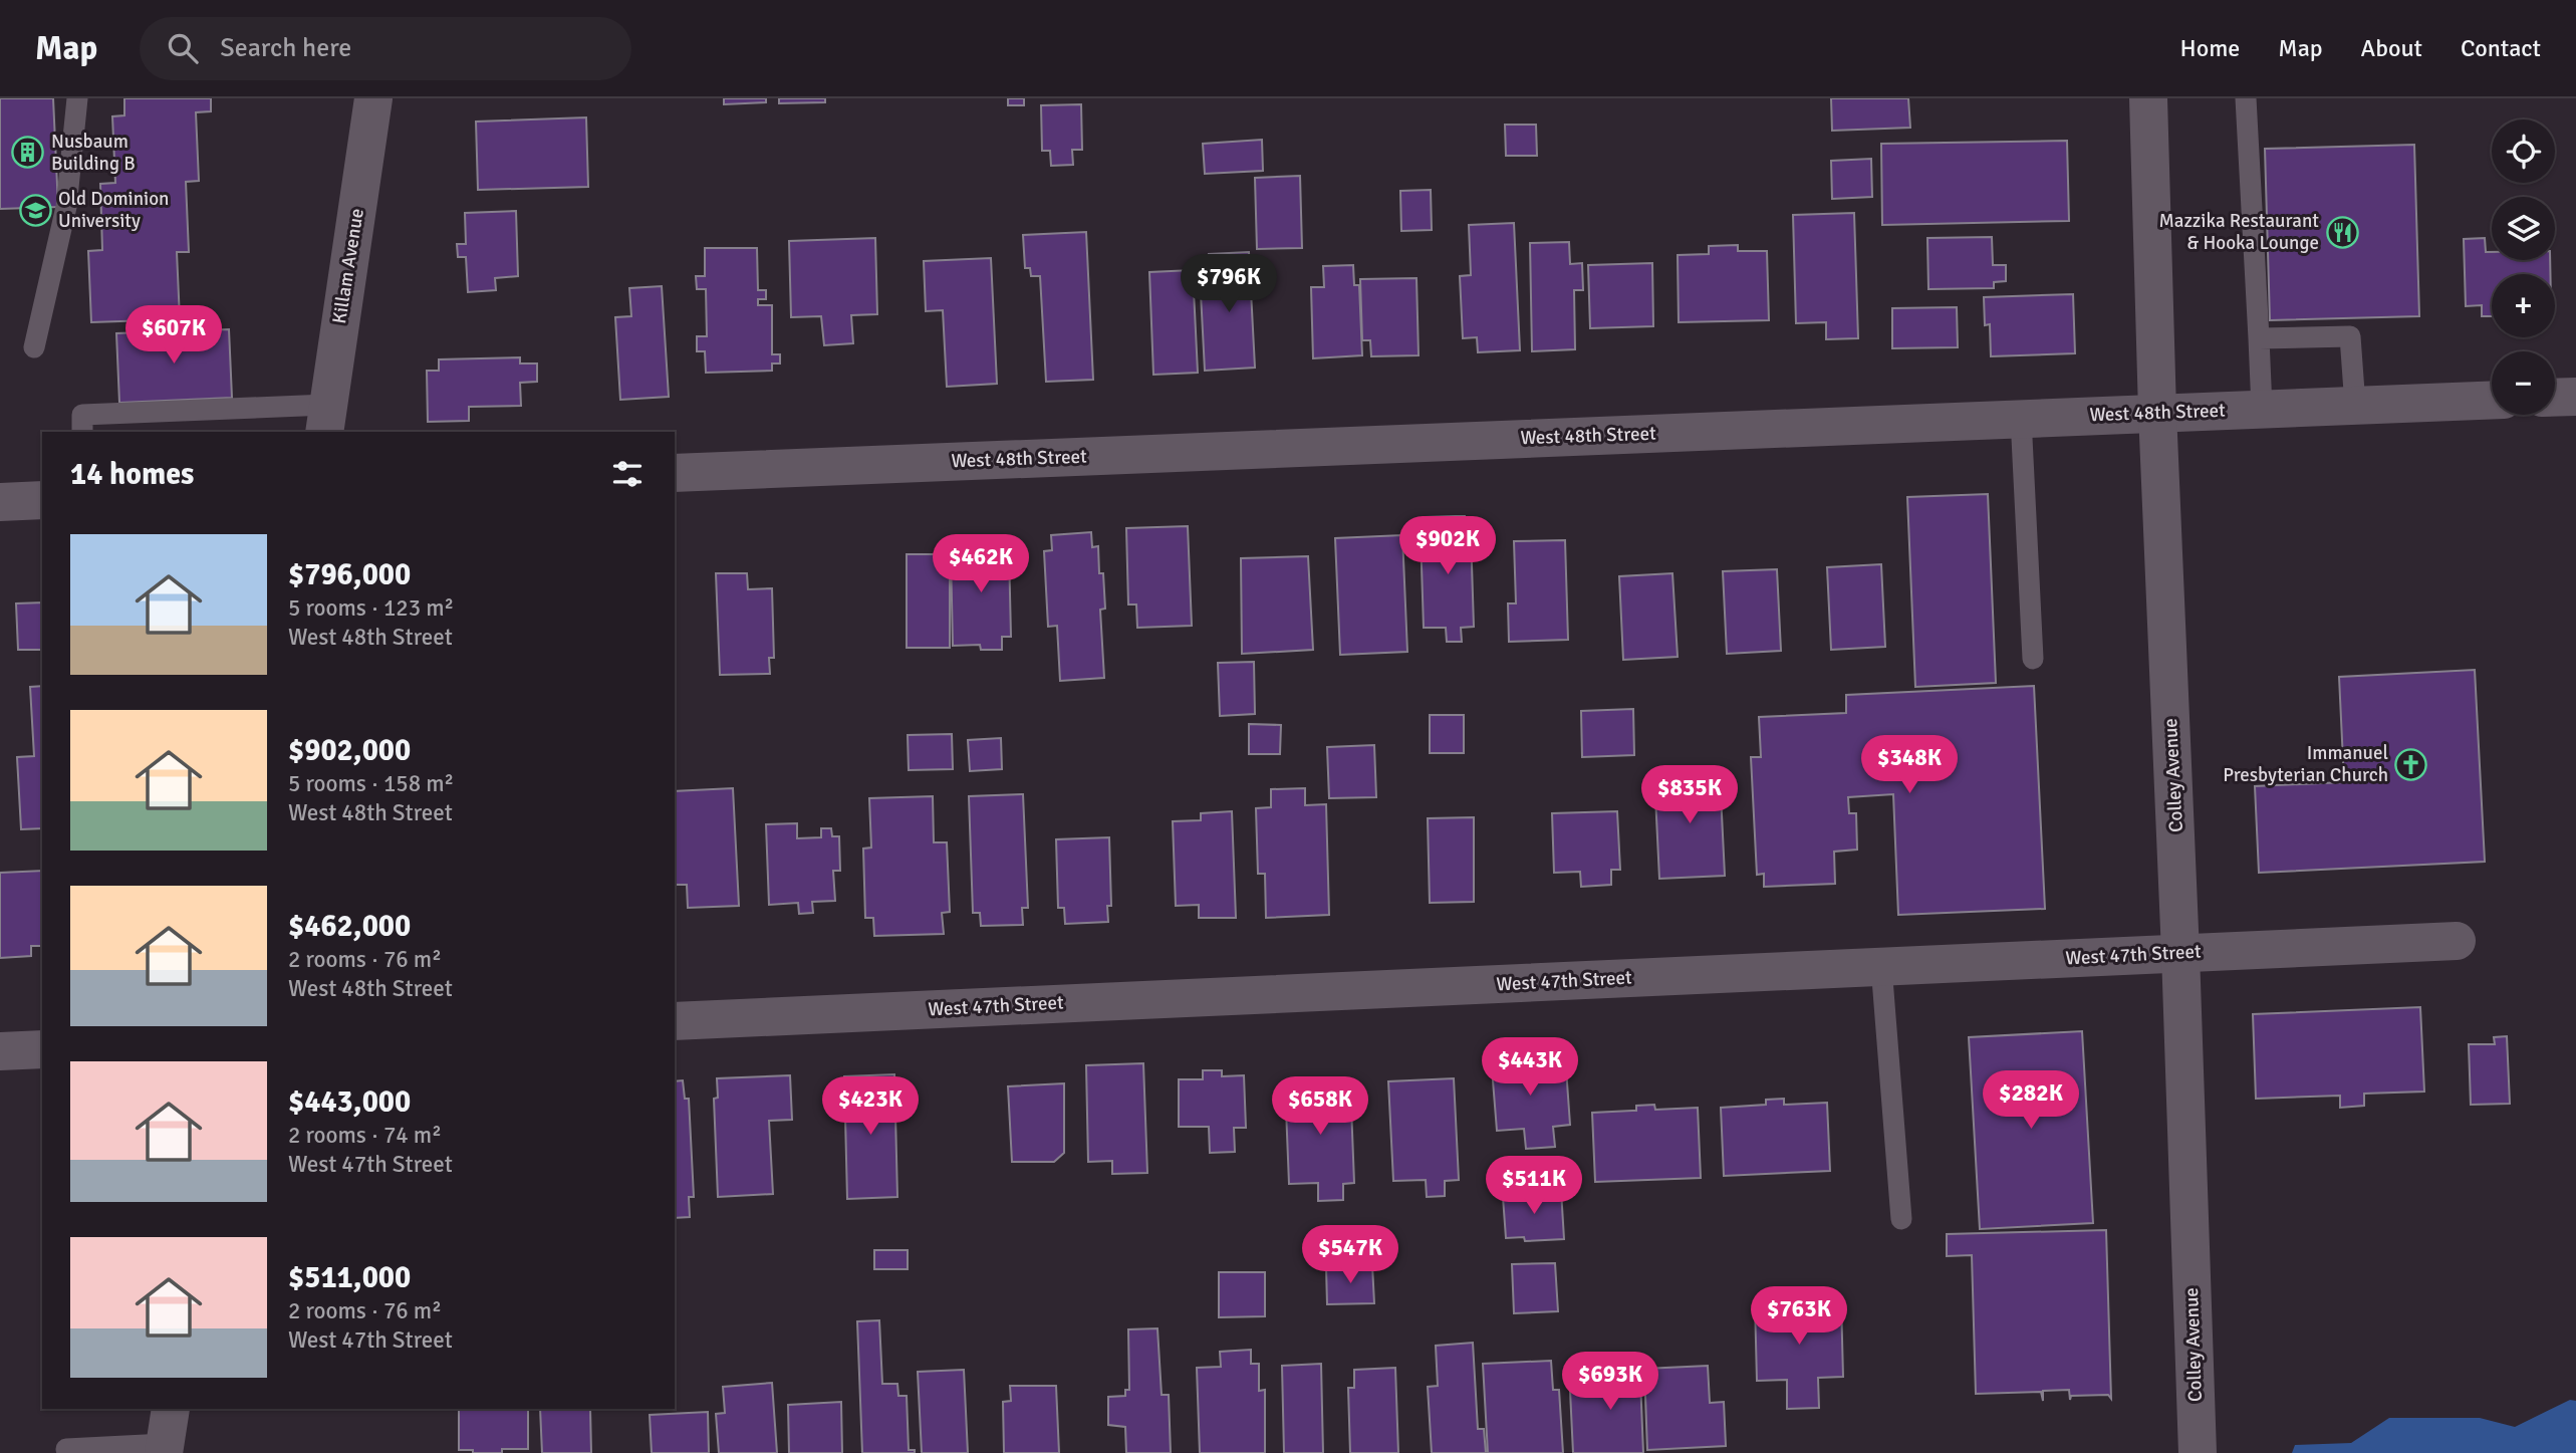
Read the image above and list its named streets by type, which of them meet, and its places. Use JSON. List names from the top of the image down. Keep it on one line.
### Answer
{"streets":{"street":["Killam Avenue","West 48th Street","Colley Avenue","West 47th Street"]},"crossings":[["West 48th Street","Colley Avenue"],["Colley Avenue","West 47th Street"]],"places":{"building":["Nusbaum Building B"],"school or university":["Old Dominion University"],"restaurant":["Mazzika Restaurant & Hooka Lounge"],"church":["Immanuel Presbyterian Church"]},"page":{"header":"Map","search":"Search here","nav":["Home","Map","About","Contact"],"map_buttons":["+","−"],"price":["$796K","$607K","$902K","$462K","$348K","$835K","$443K","$282K","$423K","$658K","$511K","$547K","$763K","$693K"],"heading":"14 homes","list":[{"name":"$796,000","note":"5 rooms · 123 m² · West 48th Street"},{"name":"$902,000","note":"5 rooms · 158 m² · West 48th Street"},{"name":"$462,000","note":"2 rooms · 76 m² · West 48th Street"},{"name":"$443,000","note":"2 rooms · 74 m² · West 47th Street"},{"name":"$511,000","note":"2 rooms · 76 m² · West 47th Street"}]}}
